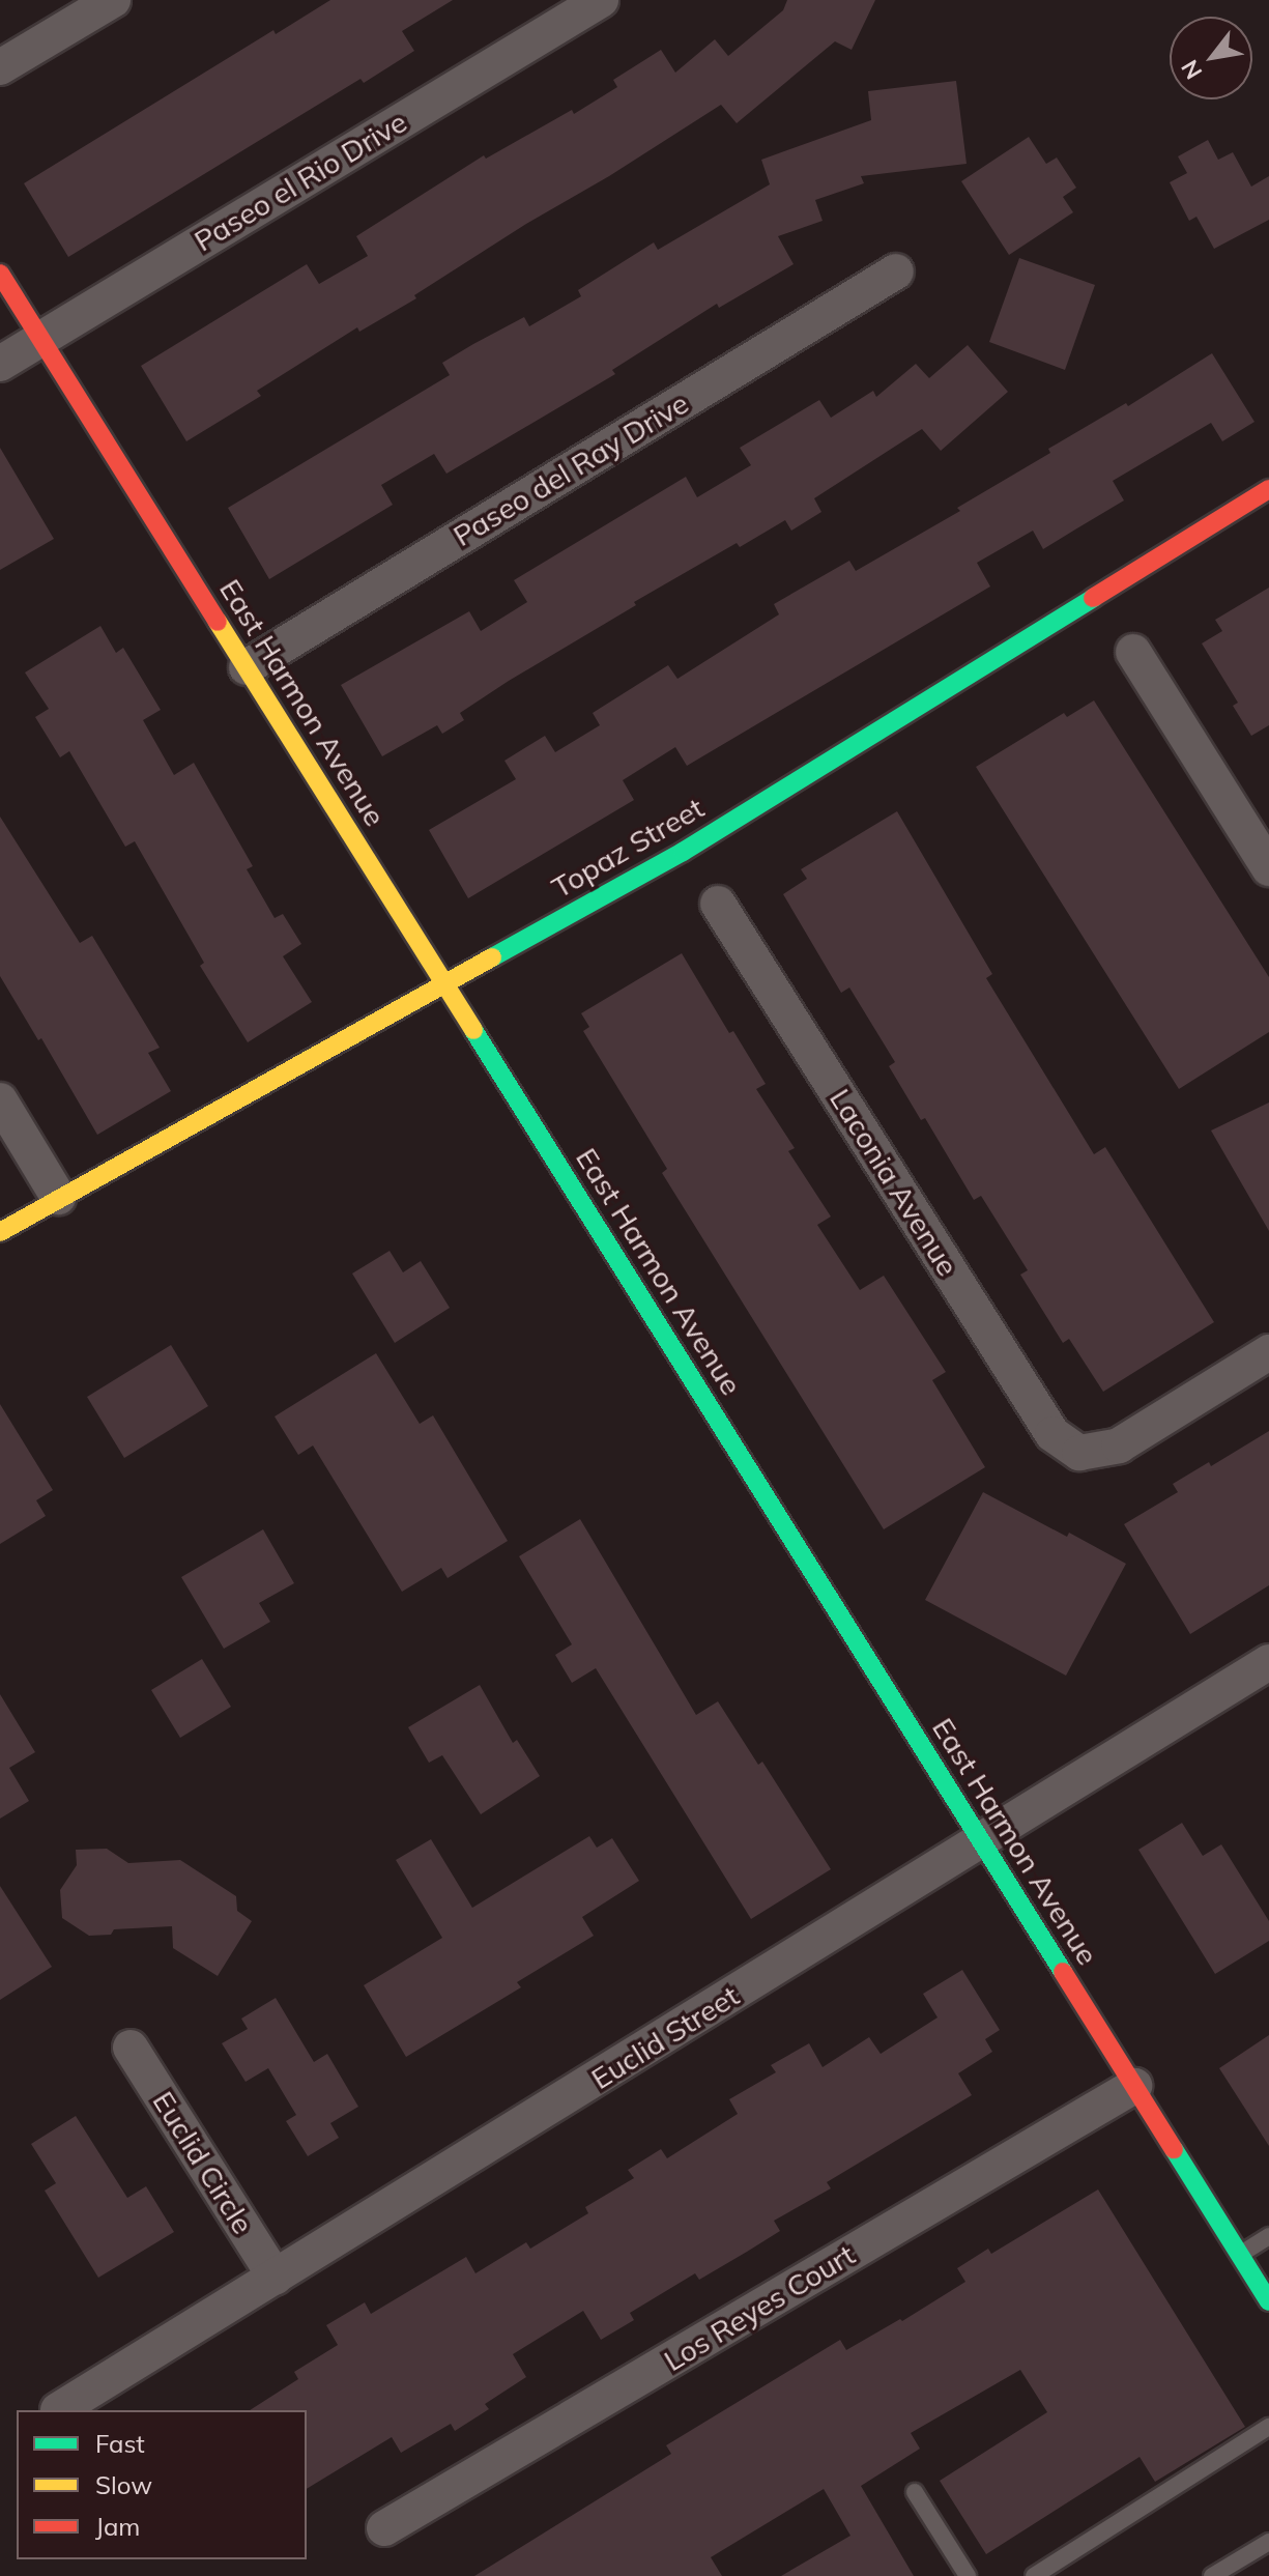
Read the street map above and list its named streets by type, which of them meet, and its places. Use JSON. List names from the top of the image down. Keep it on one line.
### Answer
{"streets":{"main road":["East Harmon Avenue","Topaz Street"],"street":["Paseo el Rio Drive","Paseo del Ray Drive","Laconia Avenue","Euclid Street","Euclid Circle","Los Reyes Court"]},"crossings":[["Paseo el Rio Drive","East Harmon Avenue"],["Paseo del Ray Drive","East Harmon Avenue"],["East Harmon Avenue","Topaz Street"],["East Harmon Avenue","Euclid Street"],["East Harmon Avenue","Los Reyes Court"],["Euclid Street","Euclid Circle"]],"legend":["Fast","Slow","Jam"],"north":"bottom left"}
